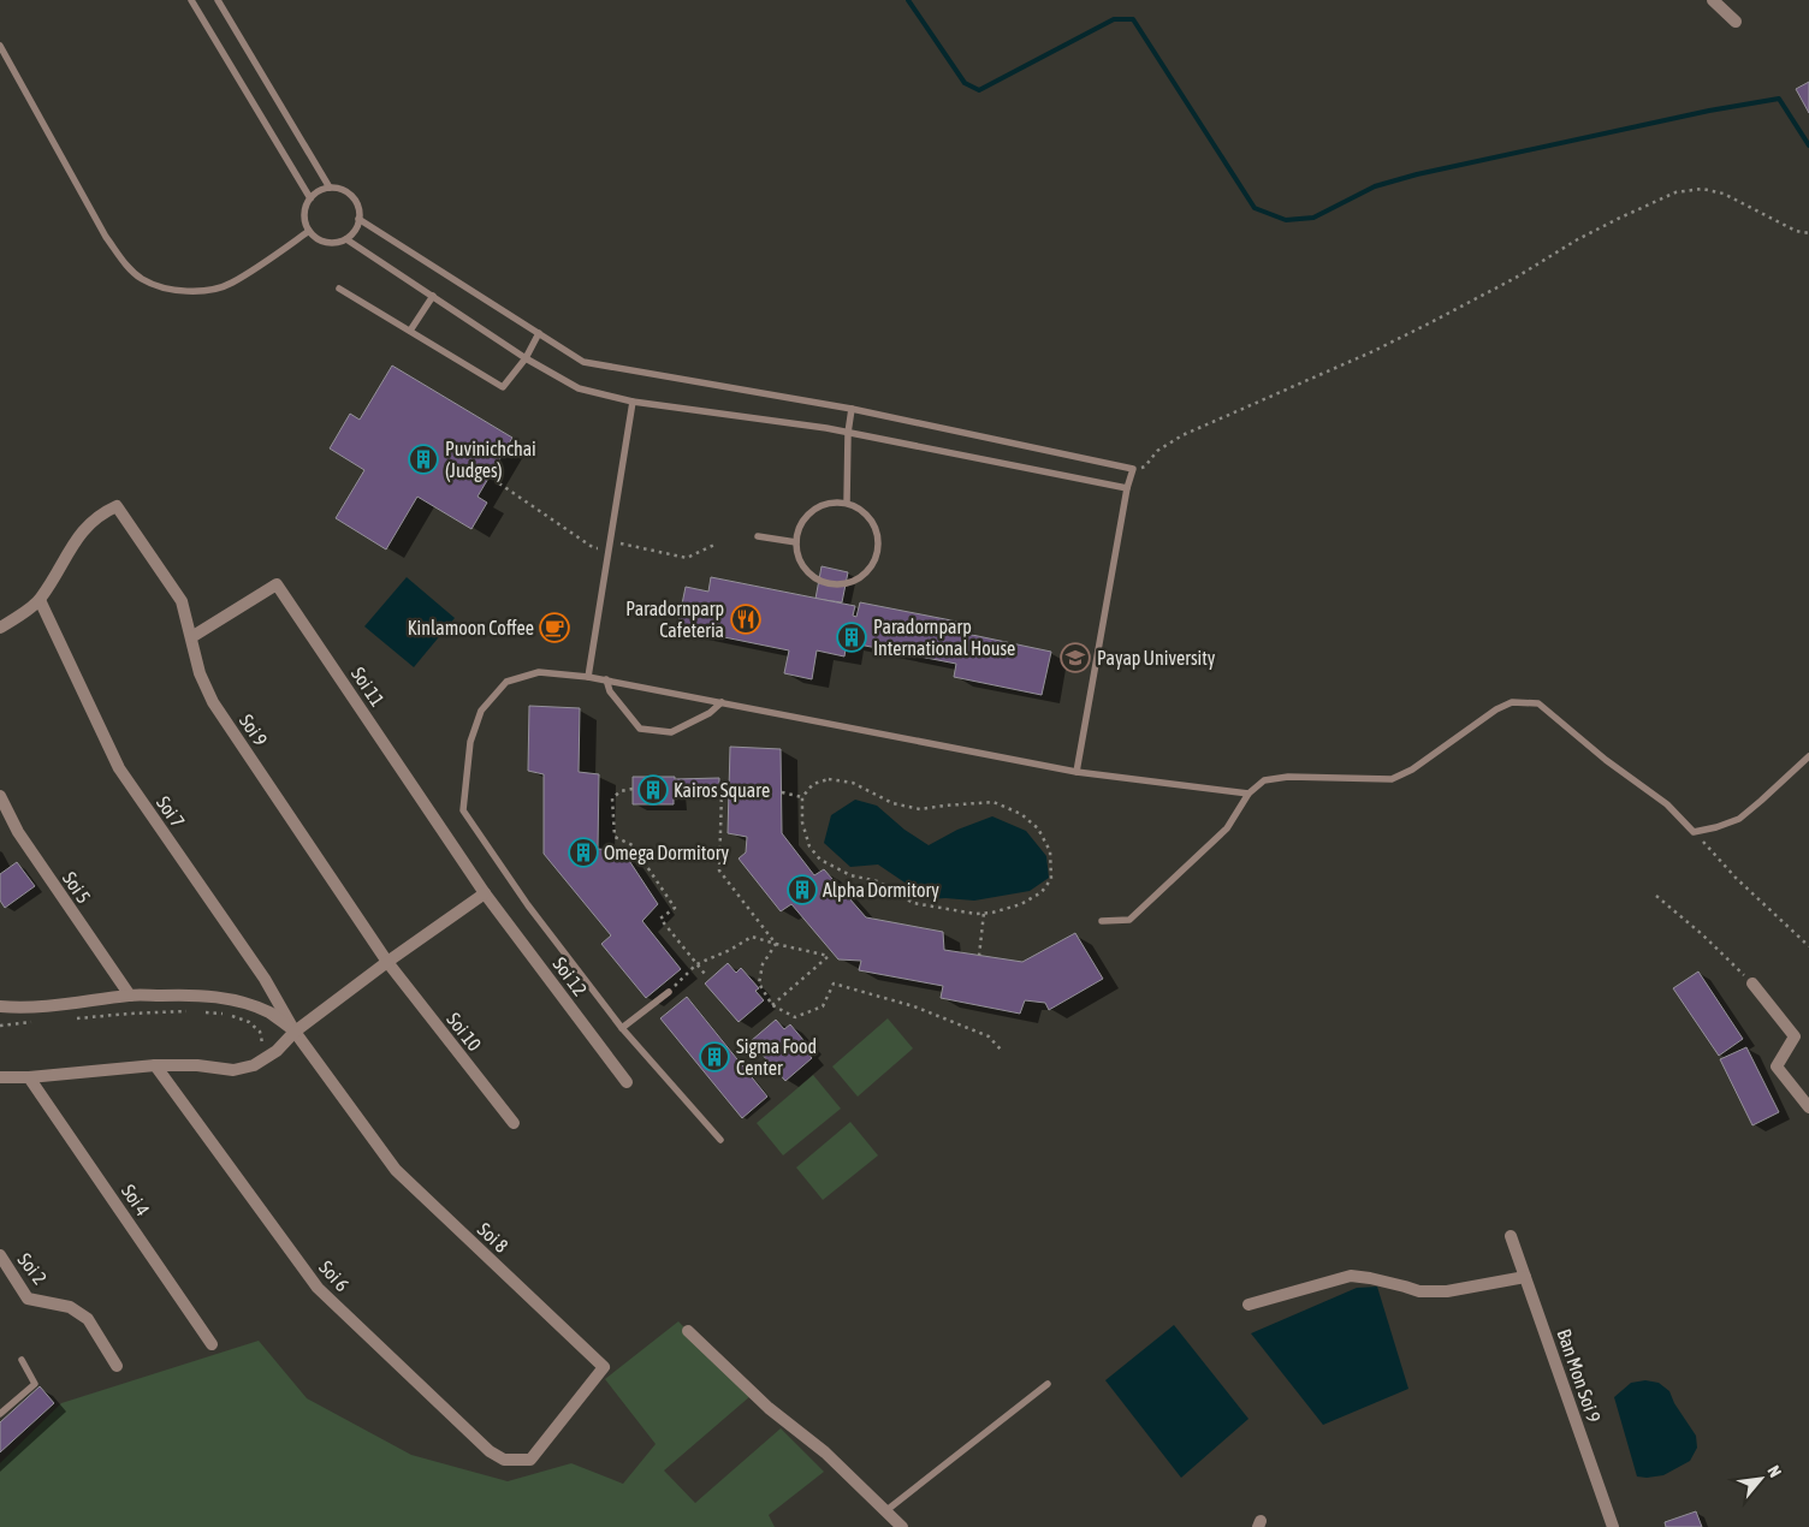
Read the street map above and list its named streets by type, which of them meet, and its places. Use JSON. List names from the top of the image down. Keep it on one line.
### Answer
{"streets":{"street":["Soi 11","Soi 9","Soi 7","Soi 5","Soi 12","Soi 10","Soi 4","Soi 8","Soi 2","Soi 6","Ban Mon Soi 9"]},"crossings":[["Soi 11","Soi 9"],["Soi 11","Soi 12"],["Soi 9","Soi 7"],["Soi 9","Soi 10"],["Soi 7","Soi 8"],["Soi 8","Soi 6"]],"places":{"building":["Puvinichchai (Judges)","Paradornparp International House","Kairos Square","Omega Dormitory","Alpha Dormitory","Sigma Food Center"],"restaurant":["Paradornparp Cafeteria"],"cafe":["Kinlamoon Coffee"],"school or university":["Payap University"]},"north":"top right"}
